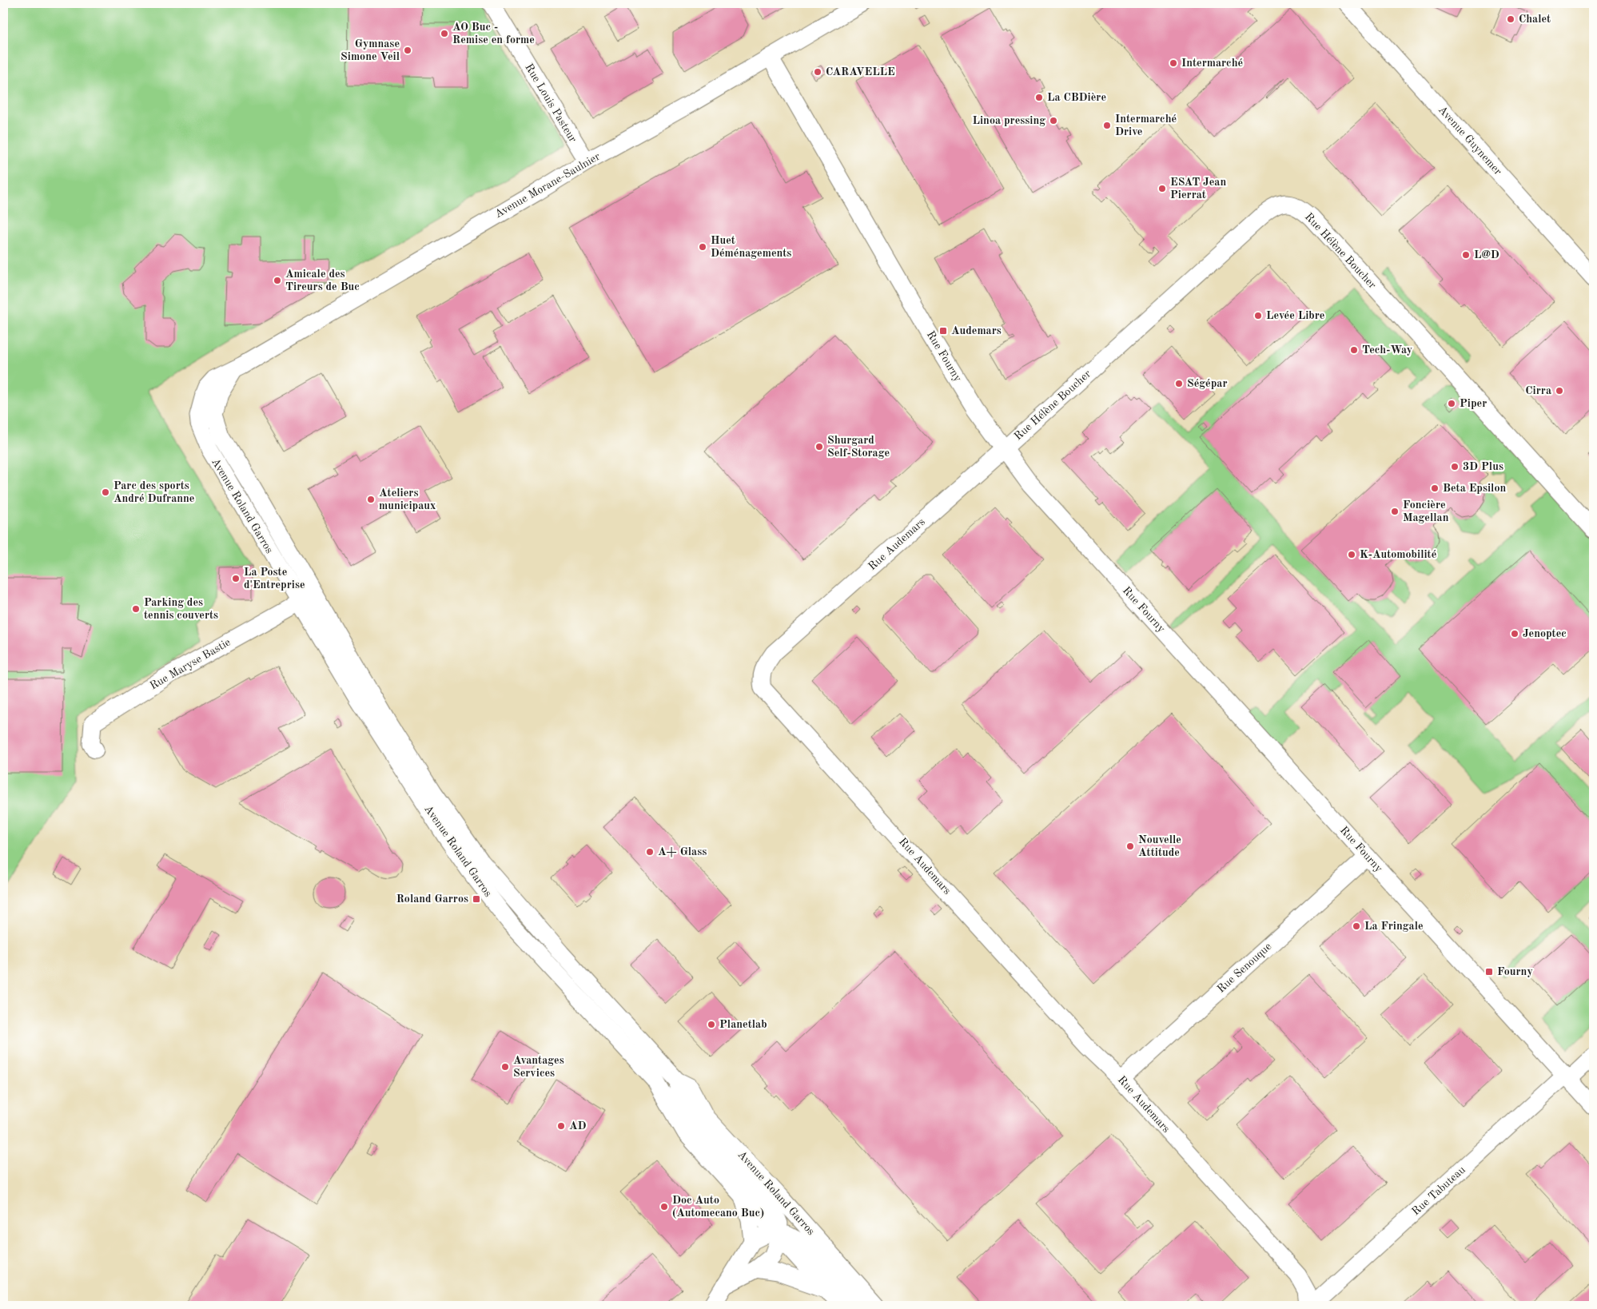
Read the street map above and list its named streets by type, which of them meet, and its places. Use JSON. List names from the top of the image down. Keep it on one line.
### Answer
{"streets":{"street":["Rue Louis Pasteur","Avenue Guynemer","Avenue Morane-Saulnier","Rue Hélène Boucher","Rue Fourny","Avenue Roland Garros","Rue Audemars","Rue Maryse Bastie","Rue Senouque","Rue Tabuteau"]},"crossings":[["Rue Louis Pasteur","Avenue Morane-Saulnier"],["Avenue Morane-Saulnier","Rue Fourny"],["Avenue Morane-Saulnier","Avenue Roland Garros"],["Rue Hélène Boucher","Rue Fourny"],["Rue Hélène Boucher","Rue Audemars"],["Rue Fourny","Rue Audemars"],["Rue Fourny","Rue Senouque"],["Rue Fourny","Rue Tabuteau"],["Avenue Roland Garros","Rue Maryse Bastie"],["Rue Audemars","Rue Senouque"],["Rue Audemars","Rue Tabuteau"]],"places":{"other":["Chalet","AO Buc - Remise en forme","Gymnase Simone Veil","Intermarché","CARAVELLE","La CBDière","Linoa pressing","Intermarché Drive","ESAT Jean Pierrat","Huet Déménagements","L@D","Amicale des Tireurs de Buc","Levée Libre","Tech-Way","Ségépar","Cirra","Piper","Shurgard Self-Storage","3D Plus","Beta Epsilon","Parc des sports André Dufranne","Ateliers municipaux","Foncière Magellan","K-Automobilité","La Poste d'Entreprise","Parking des tennis couverts","Jenoptec","Nouvelle Attitude","A+ Glass","La Fringale","Planetlab","Avantages Services","AD","Doc Auto (Automecano Buc)"],"transit":["Audemars","Roland Garros","Fourny"]}}
